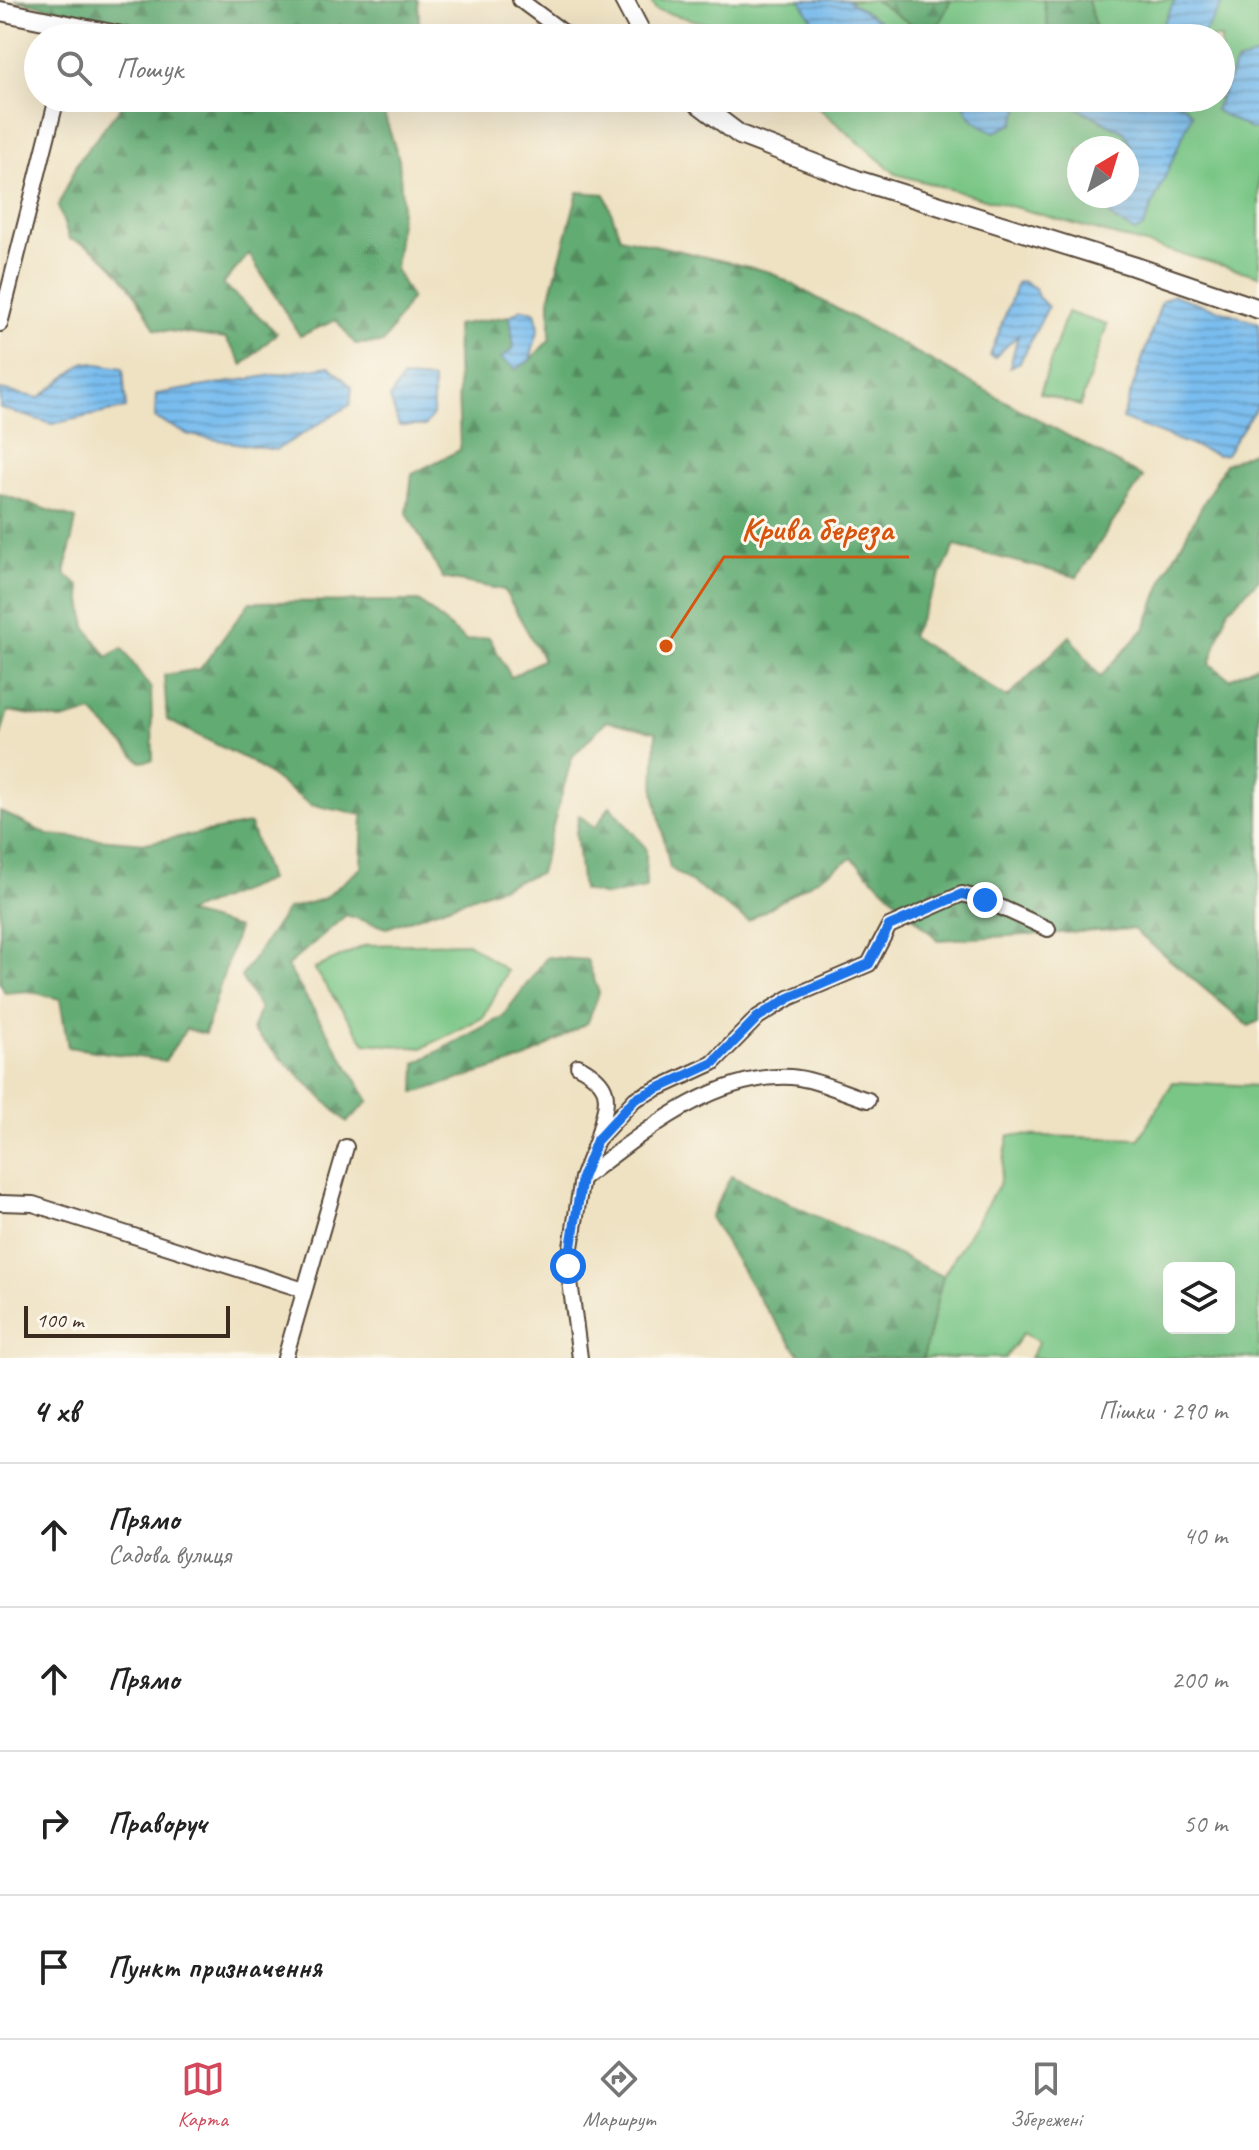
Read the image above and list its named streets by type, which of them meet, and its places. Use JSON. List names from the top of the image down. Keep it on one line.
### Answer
{"places":["Крива береза"],"scale_bar":"100 m","north":"top right","page":{"search":"Пошук","scale":"100 m","heading":["4 хв","Пішки · 290 m"],"list":[["Прямо","Садова вулиця","40 m"],["Прямо","200 m"],["Праворуч","50 m"],"Пункт призначення"],"nav":["Карта","Маршрут","Збережені"]}}
